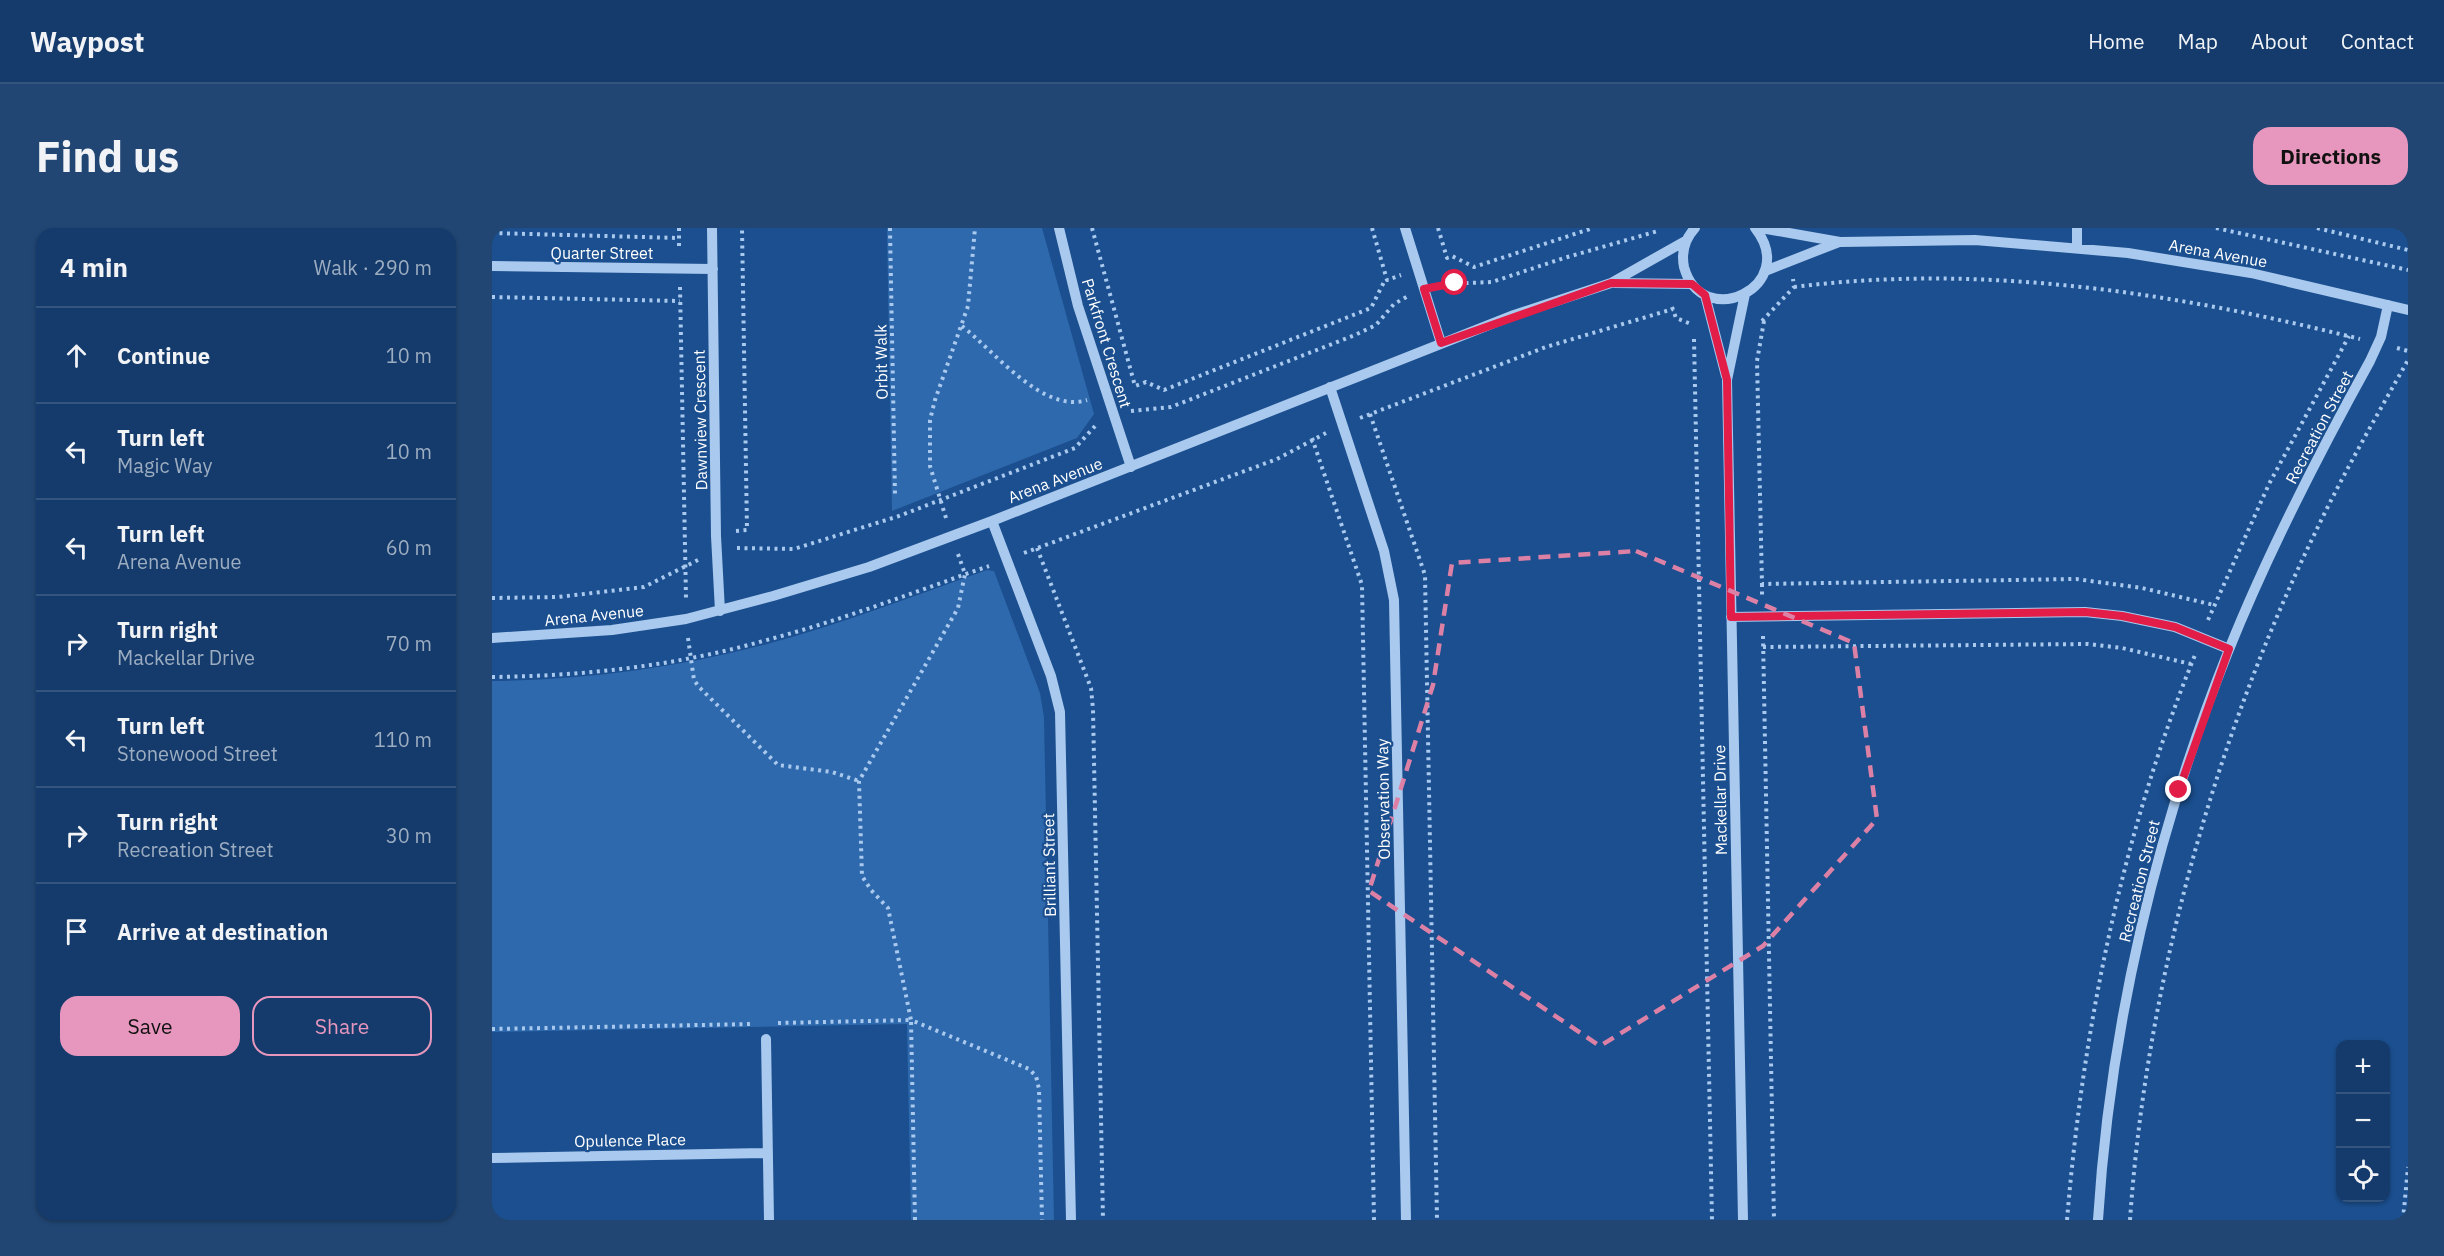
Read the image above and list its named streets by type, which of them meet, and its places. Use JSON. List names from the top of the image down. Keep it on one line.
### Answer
{"streets":{"street":["Quarter Street","Arena Avenue","Parkfront Crescent","Dawnview Crescent","Recreation Street","Observation Way","Mackellar Drive","Brilliant Street","Opulence Place"],"path":["Orbit Walk"]},"crossings":[["Quarter Street","Dawnview Crescent"],["Arena Avenue","Parkfront Crescent"],["Arena Avenue","Dawnview Crescent"],["Arena Avenue","Recreation Street"],["Arena Avenue","Observation Way"],["Arena Avenue","Brilliant Street"]],"page":{"header":"Waypost","nav":["Home","Map","About","Contact"],"buttons":["Directions",["Save","Share"]],"title":"Find us","heading":["4 min","Walk · 290 m"],"list":[["Continue","10 m"],["Turn left","Magic Way","10 m"],["Turn left","Arena Avenue","60 m"],["Turn right","Mackellar Drive","70 m"],["Turn left","Stonewood Street","110 m"],["Turn right","Recreation Street","30 m"],"Arrive at destination"],"map_buttons":["+","−"]}}
